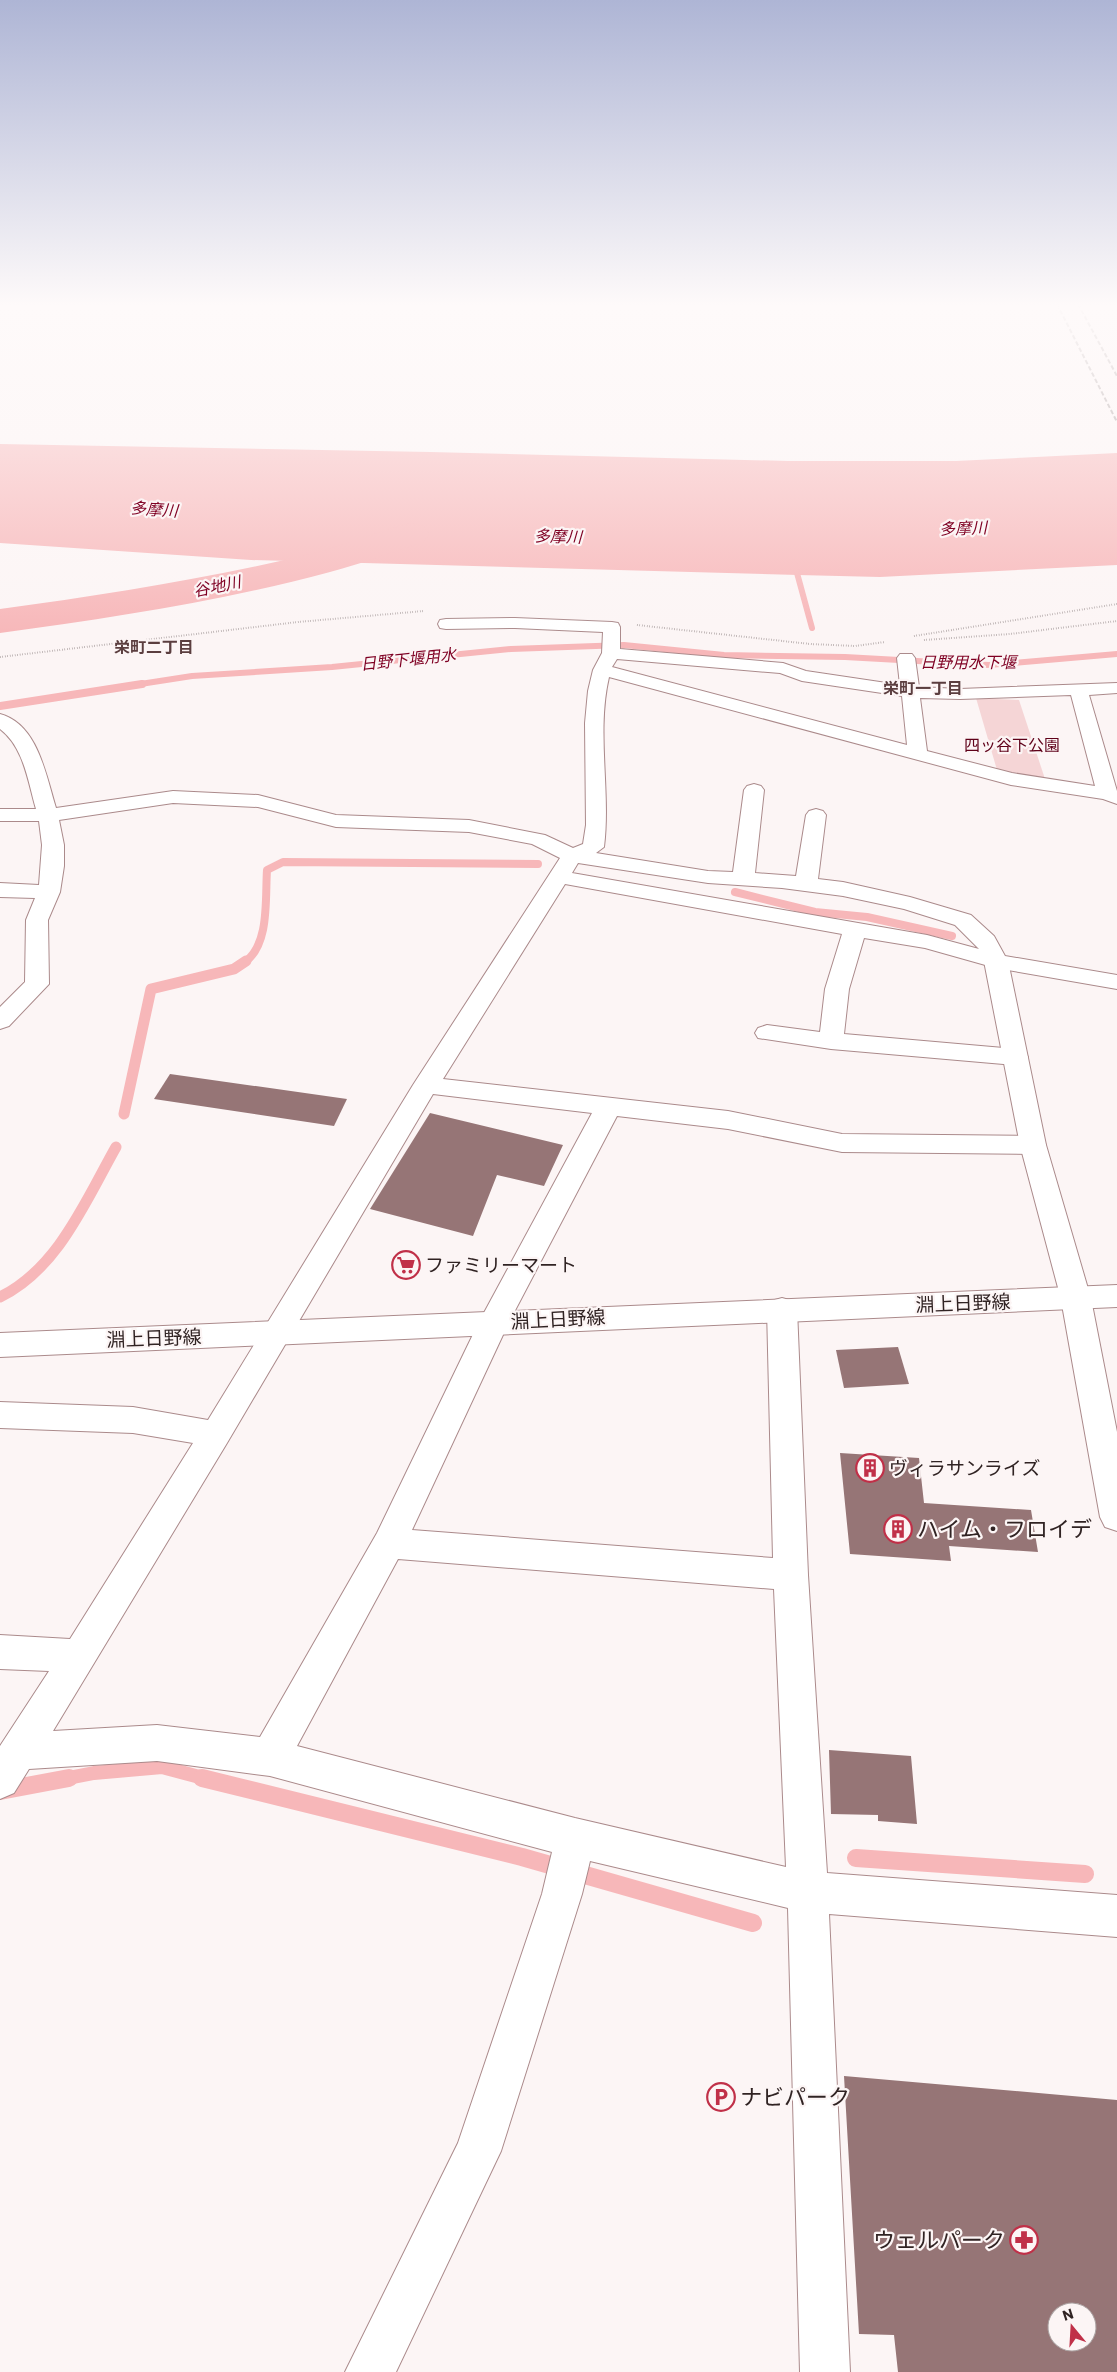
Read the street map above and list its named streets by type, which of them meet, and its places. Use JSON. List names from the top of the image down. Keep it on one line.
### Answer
{"streets":{"street":["淵上日野線"]},"districts":["栄町二丁目","栄町一丁目"],"water":["多摩川","谷地川","日野下堰用水","日野用水下堰"],"parks":["四ッ谷下公園"],"places":{"supermarket":["ファミリーマート"],"building":["ヴィラサンライズ","ハイム・フロイデ"],"parking":["ナビパーク"],"pharmacy":["ウェルパーク"]},"north":"top"}
